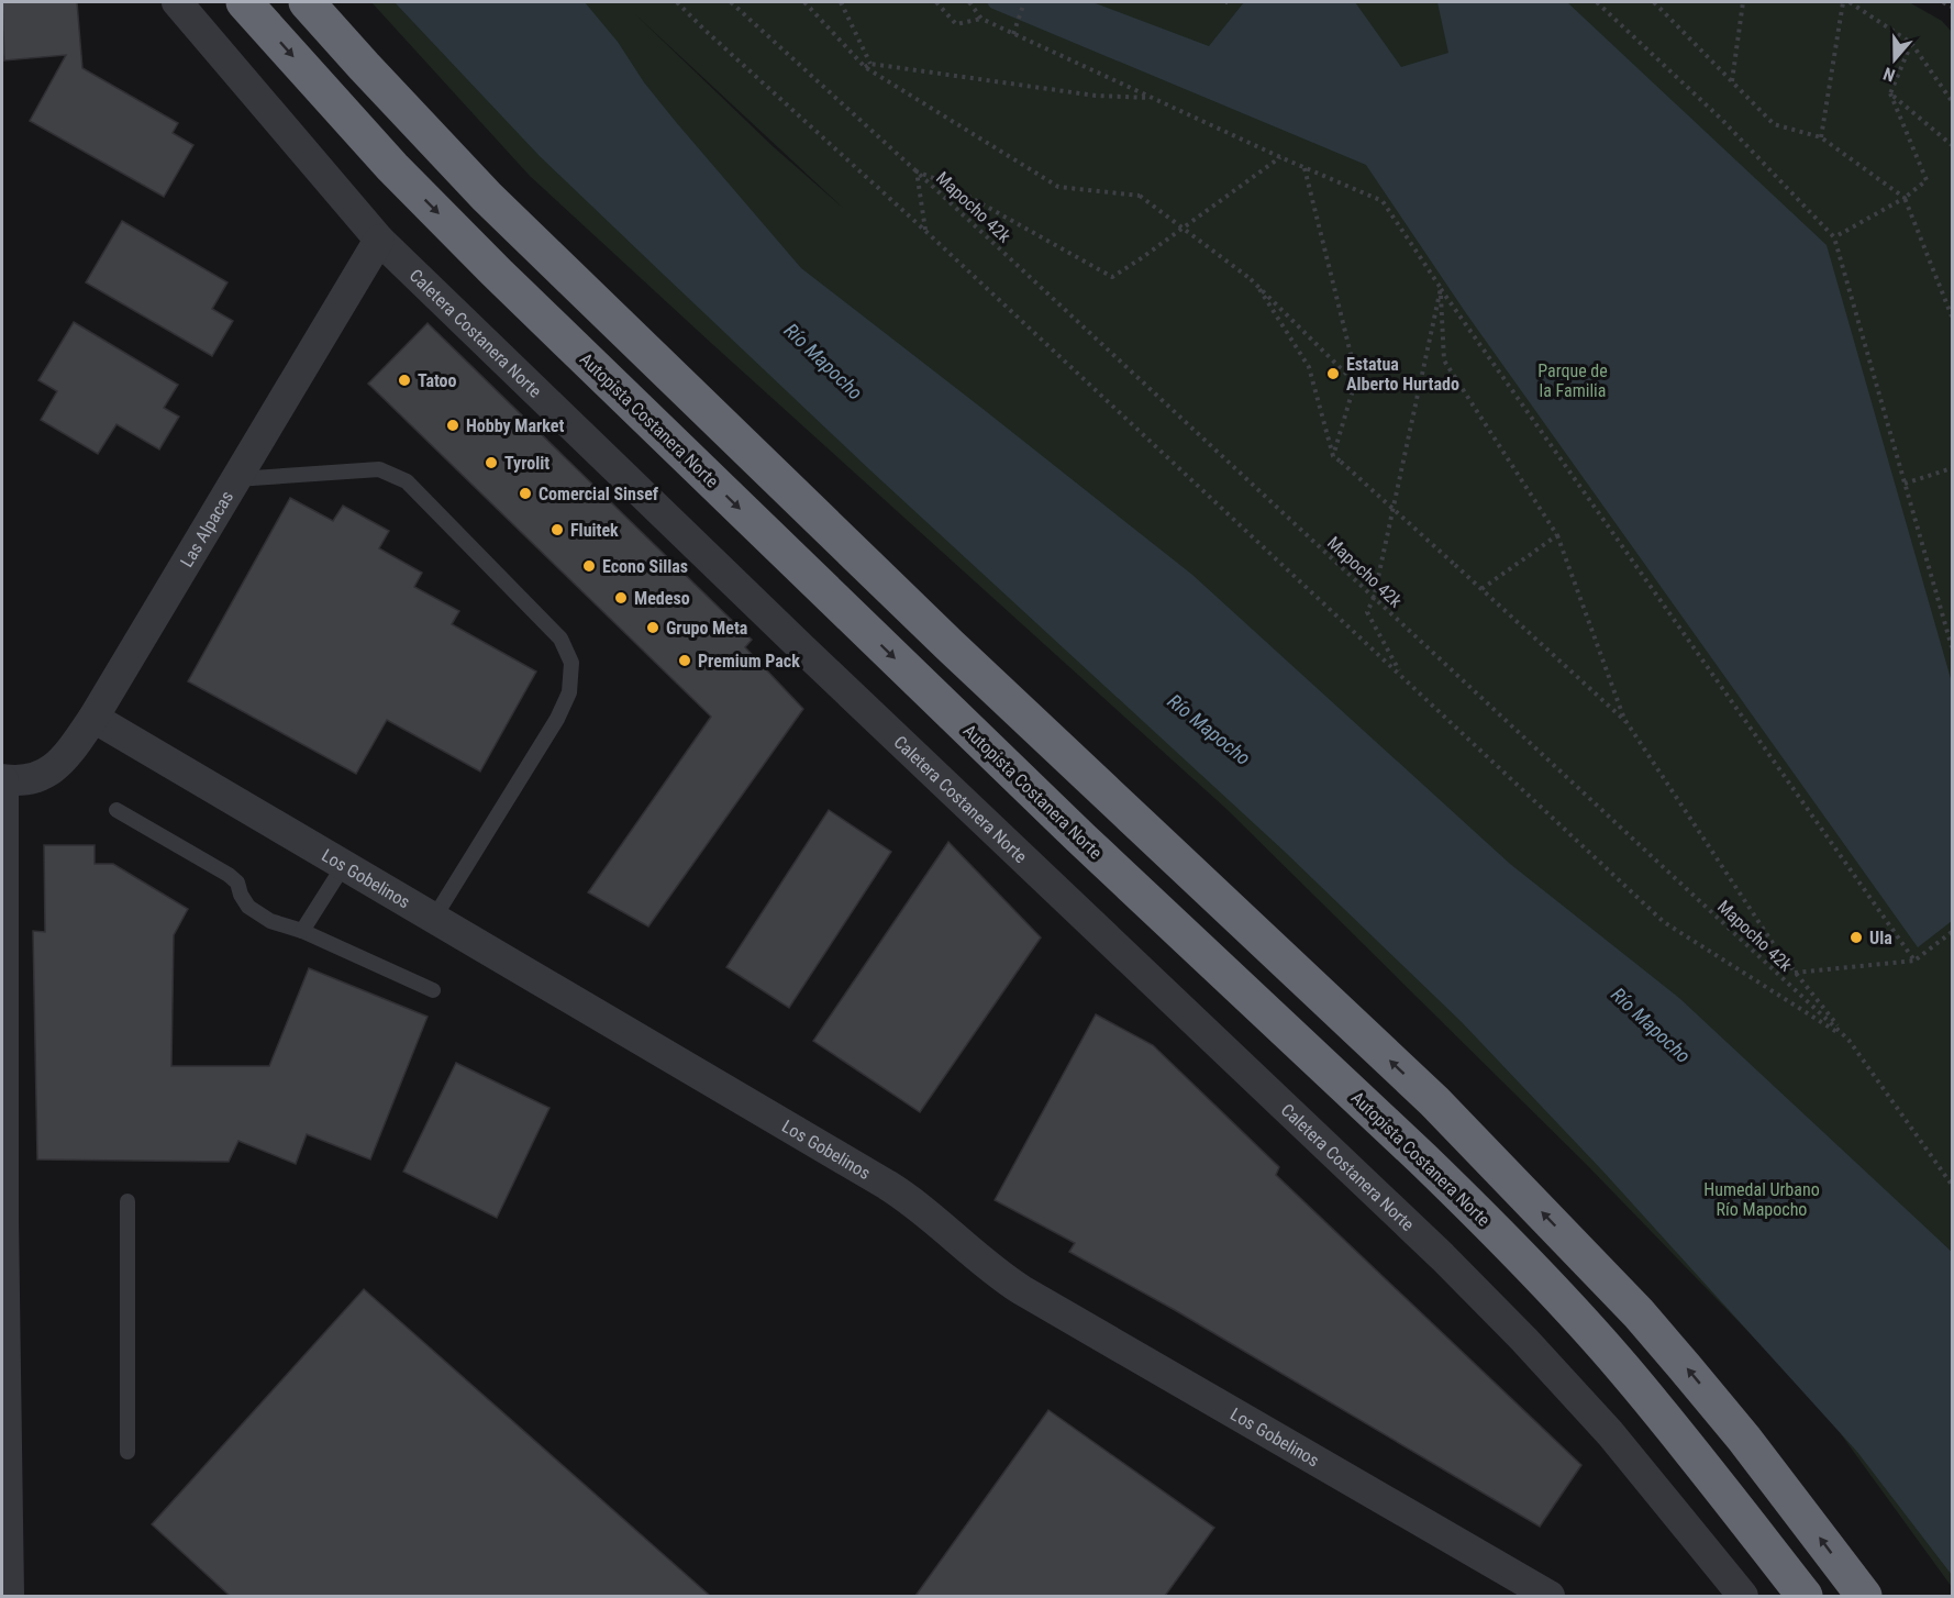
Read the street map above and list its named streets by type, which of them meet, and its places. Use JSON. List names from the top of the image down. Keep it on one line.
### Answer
{"streets":{"highway":["Autopista Costanera Norte"],"street":["Caletera Costanera Norte","Las Alpacas","Los Gobelinos"],"path":["Mapocho 42k"]},"crossings":[["Caletera Costanera Norte","Las Alpacas"],["Las Alpacas","Los Gobelinos"]],"water":["Río Mapocho"],"parks":["Parque de la Familia","Humedal Urbano Río Mapocho"],"places":["Estatua Alberto Hurtado","Tatoo","Hobby Market","Tyrolit","Comercial Sinsef","Fluitek","Econo Sillas","Medeso","Grupo Meta","Premium Pack","Ula"],"north":"bottom"}
